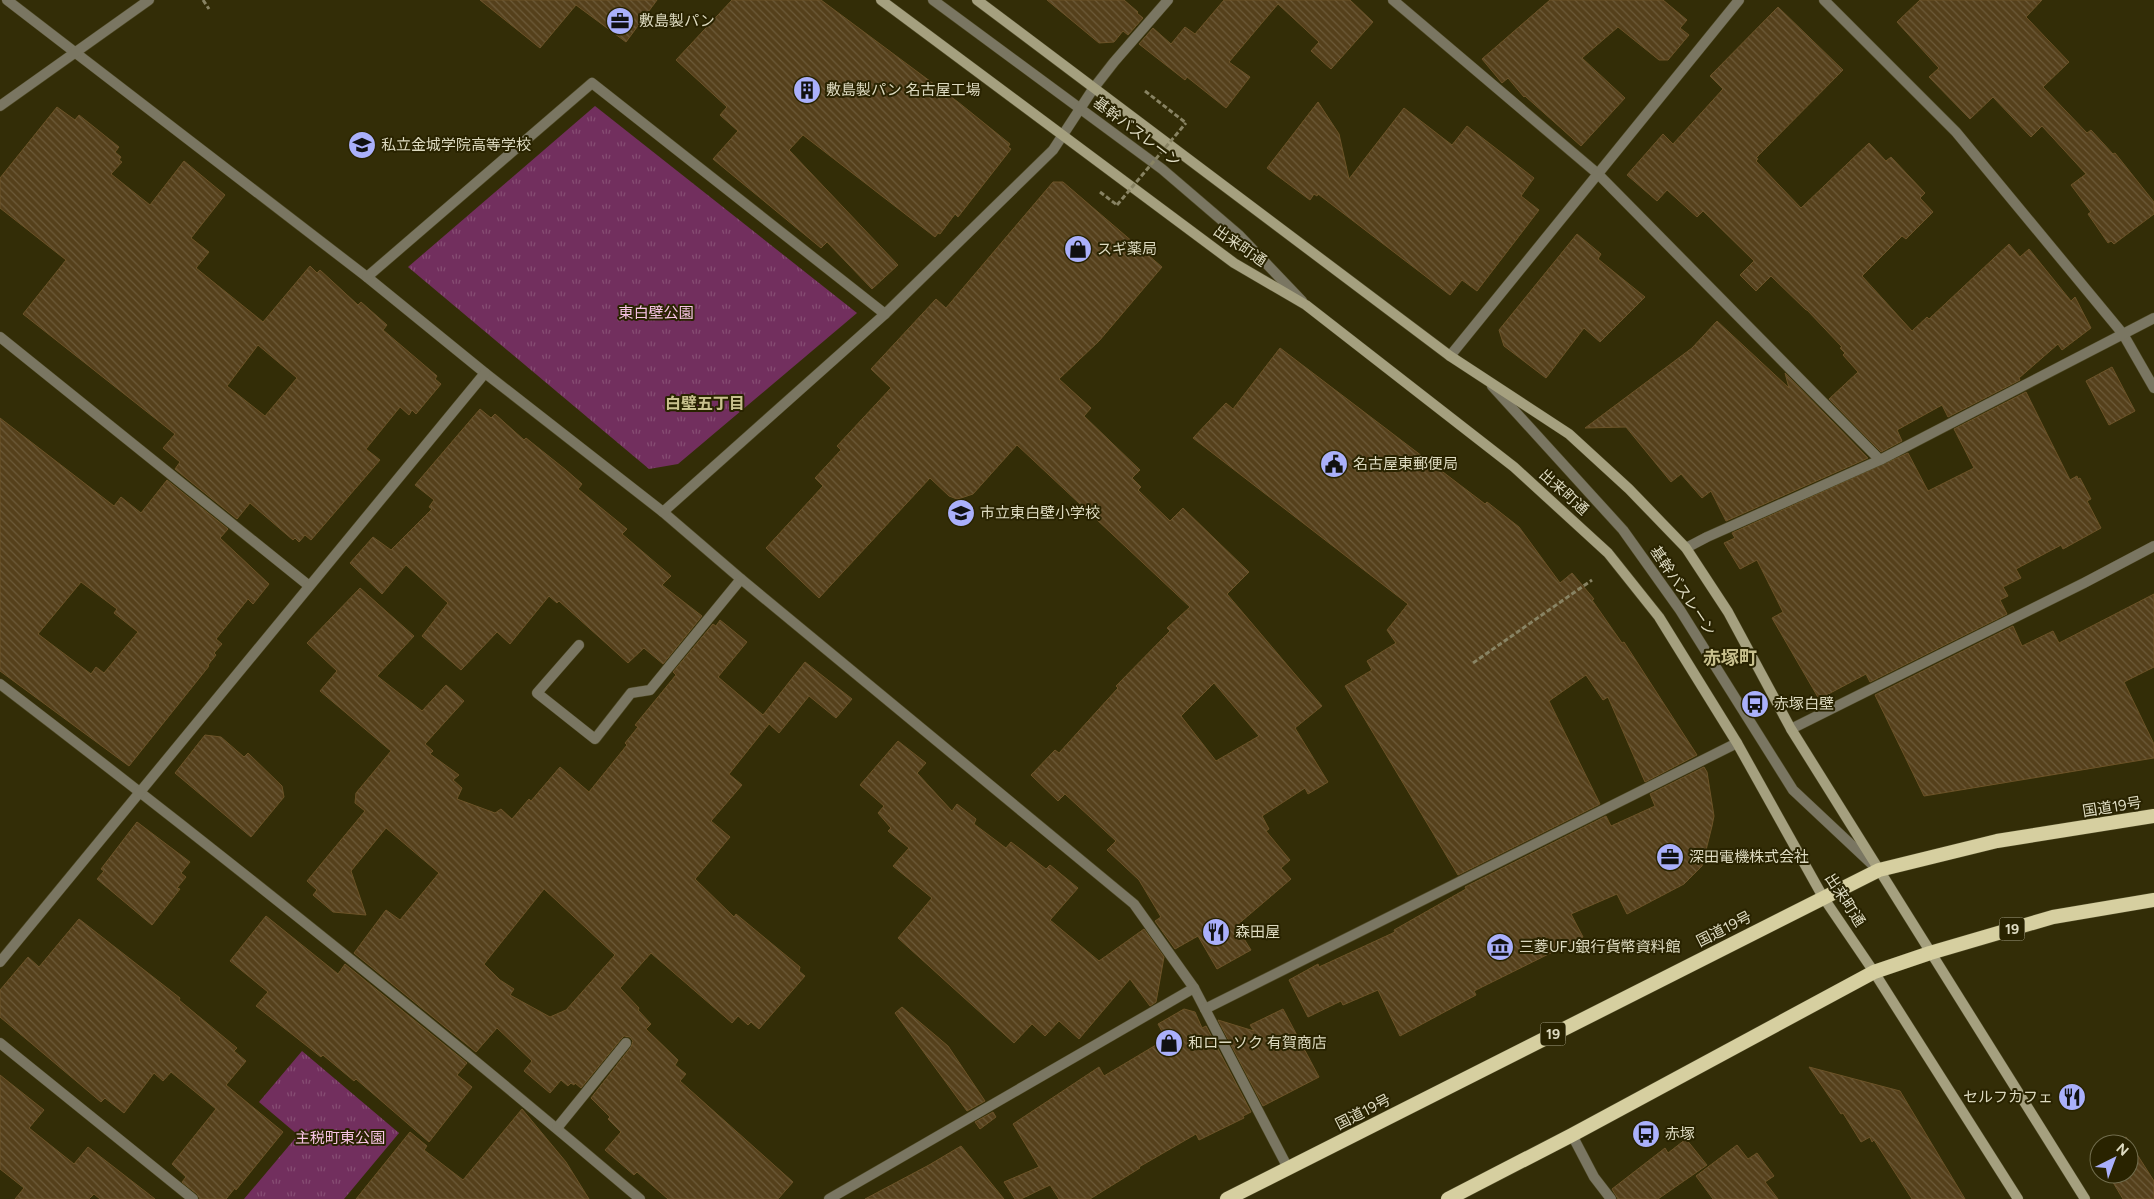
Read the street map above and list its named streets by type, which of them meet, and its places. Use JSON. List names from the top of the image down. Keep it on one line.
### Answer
{"streets":{"highway":["国道19号","19"],"main road":["出来町通"],"street":["基幹バスレーン"]},"crossings":[["基幹バスレーン","出来町通"],["基幹バスレーン","国道19号"],["出来町通","国道19号"],["出来町通","19"]],"districts":["白壁五丁目","赤塚町"],"parks":["東白壁公園","主税町東公園"],"places":{"office":["敷島製パン","深田電機株式会社"],"building":["敷島製パン 名古屋工場"],"school or university":["私立金城学院高等学校","市立東白壁小学校"],"shop":["スギ薬局","和ローソク 有賀商店"],"public building":["名古屋東郵便局"],"bus stop":["赤塚白壁","赤塚"],"restaurant":["森田屋","セルフカフェ"],"museum":["三菱UFJ銀行貨幣資料館"]},"north":"top right"}
